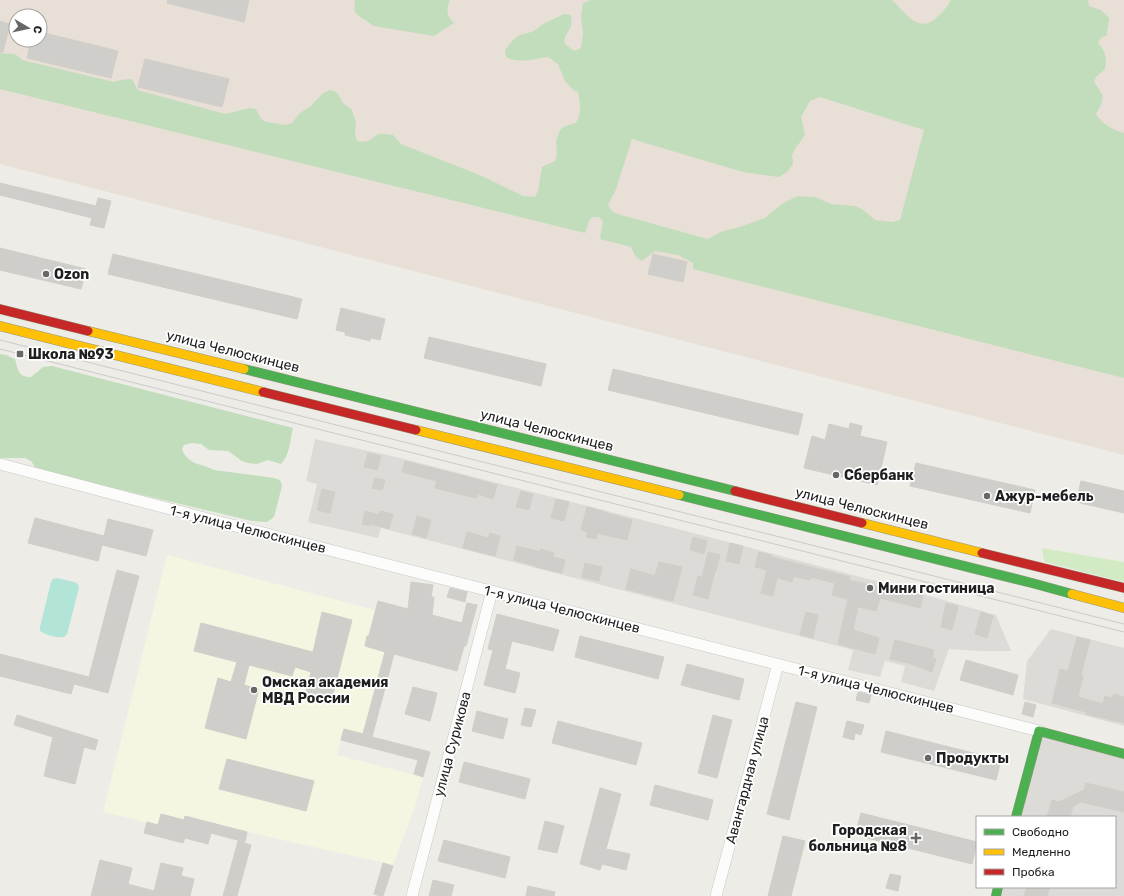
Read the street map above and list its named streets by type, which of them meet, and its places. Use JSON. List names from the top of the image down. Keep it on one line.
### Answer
{"streets":{"main road":["улица Челюскинцев","1-я улица Челюскинцев"],"street":["улица Сурикова","Авангардная улица"]},"crossings":[["1-я улица Челюскинцев","улица Сурикова"],["1-я улица Челюскинцев","Авангардная улица"]],"places":{"other":["Ozon","Сбербанк","Ажур-мебель","Мини гостиница","Омская академия МВД России","Продукты"],"transit":["Школа №93"],"health":["Городская больница №8"]},"legend":["Свободно","Медленно","Пробка"],"north":"right"}
